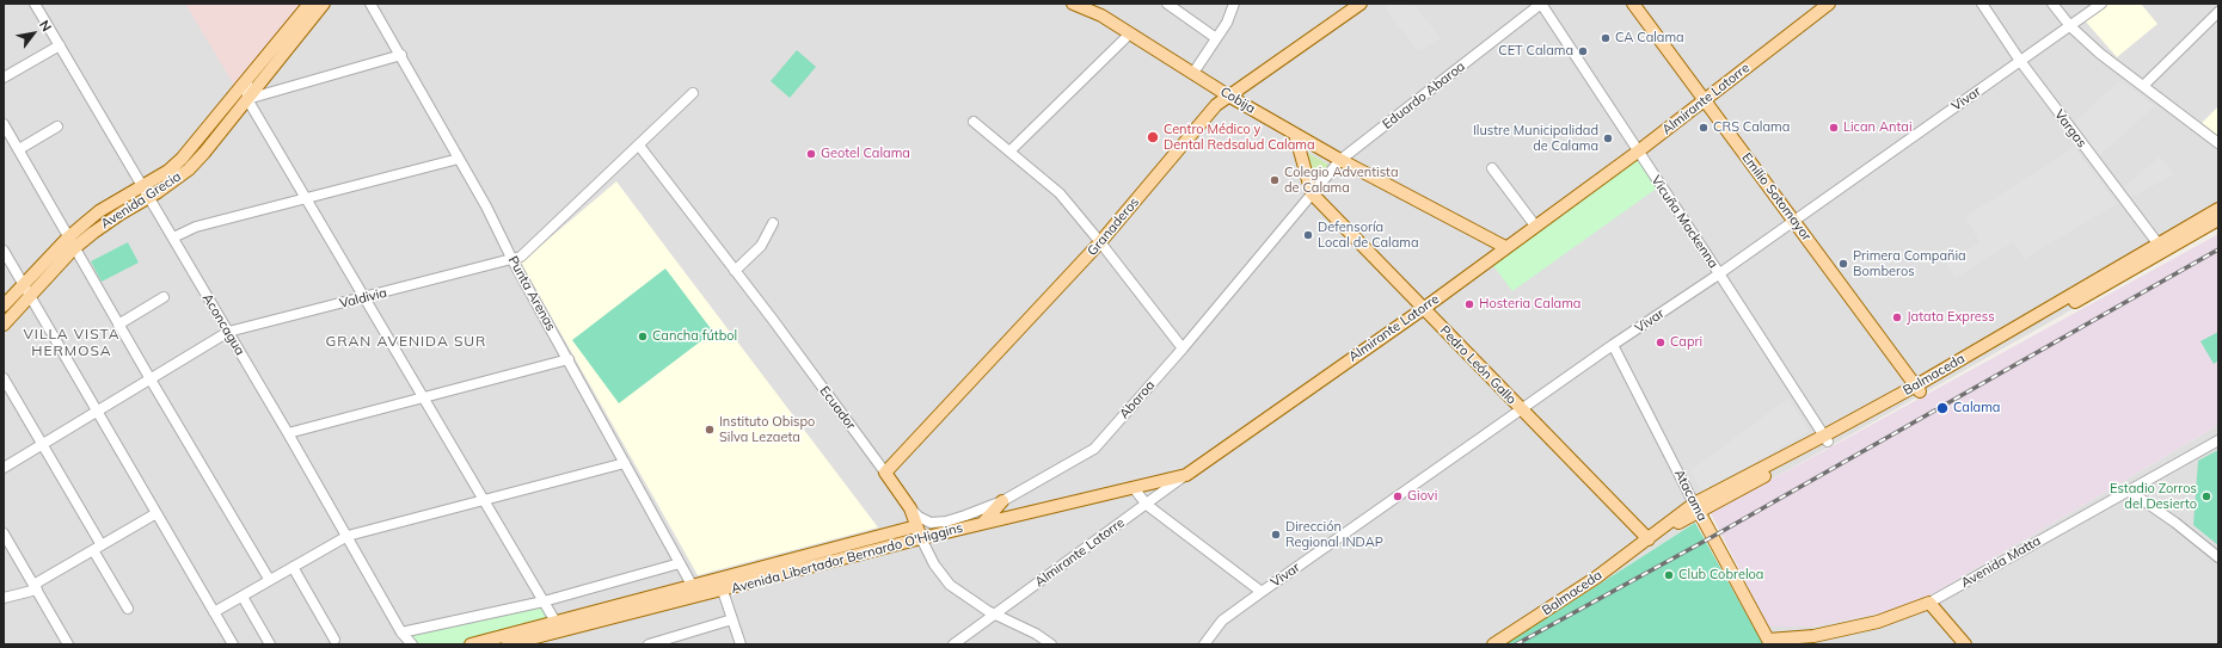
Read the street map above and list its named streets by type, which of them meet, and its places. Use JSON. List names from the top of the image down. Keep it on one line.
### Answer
{"streets":{"main road":["Almirante Latorre","Cobija","Emilio Sotomayor","Avenida Grecia","Granaderos","Pedro León Gallo","Balmaceda","Ecuador","Atacama","Avenida Libertador Bernardo O'Higgins","Avenida Matta"],"street":["Eduardo Abaroa","Vivar","Vargas","Vicuña Mackenna","Punta Arenas","Valdivia","Aconcagua","Abaroa"]},"crossings":[["Eduardo Abaroa","Cobija"],["Eduardo Abaroa","Vicuña Mackenna"],["Eduardo Abaroa","Pedro León Gallo"],["Eduardo Abaroa","Abaroa"],["Almirante Latorre","Cobija"],["Almirante Latorre","Emilio Sotomayor"],["Almirante Latorre","Vicuña Mackenna"],["Almirante Latorre","Pedro León Gallo"],["Almirante Latorre","Ecuador"],["Almirante Latorre","Avenida Libertador Bernardo O'Higgins"],["Vivar","Vargas"],["Vivar","Emilio Sotomayor"],["Vivar","Vicuña Mackenna"],["Vivar","Pedro León Gallo"],["Vivar","Atacama"],["Cobija","Granaderos"],["Cobija","Pedro León Gallo"],["Vargas","Balmaceda"],["Emilio Sotomayor","Balmaceda"],["Avenida Grecia","Aconcagua"],["Vicuña Mackenna","Balmaceda"],["Granaderos","Ecuador"],["Punta Arenas","Valdivia"],["Punta Arenas","Avenida Libertador Bernardo O'Higgins"],["Valdivia","Aconcagua"],["Valdivia","Ecuador"],["Pedro León Gallo","Balmaceda"],["Pedro León Gallo","Abaroa"],["Balmaceda","Atacama"],["Abaroa","Ecuador"],["Ecuador","Avenida Libertador Bernardo O'Higgins"],["Atacama","Avenida Matta"]],"districts":["VILLA VISTA HERMOSA","GRAN AVENIDA SUR"],"places":["CA Calama","CET Calama","CRS Calama","Lican Antai","Centro Médico y Dental Redsalud Calama","Ilustre Municipalidad de Calama","Geotel Calama","Colegio Adventista de Calama","Defensoría Local de Calama","Primera Compañia Bomberos","Hosteria Calama","Jatata Express","Cancha fútbol","Capri","Calama","Instituto Obispo Silva Lezaeta","Giovi","Estadio Zorros del Desierto","Dirección Regional INDAP","Club Cobreloa"],"north":"top right"}
